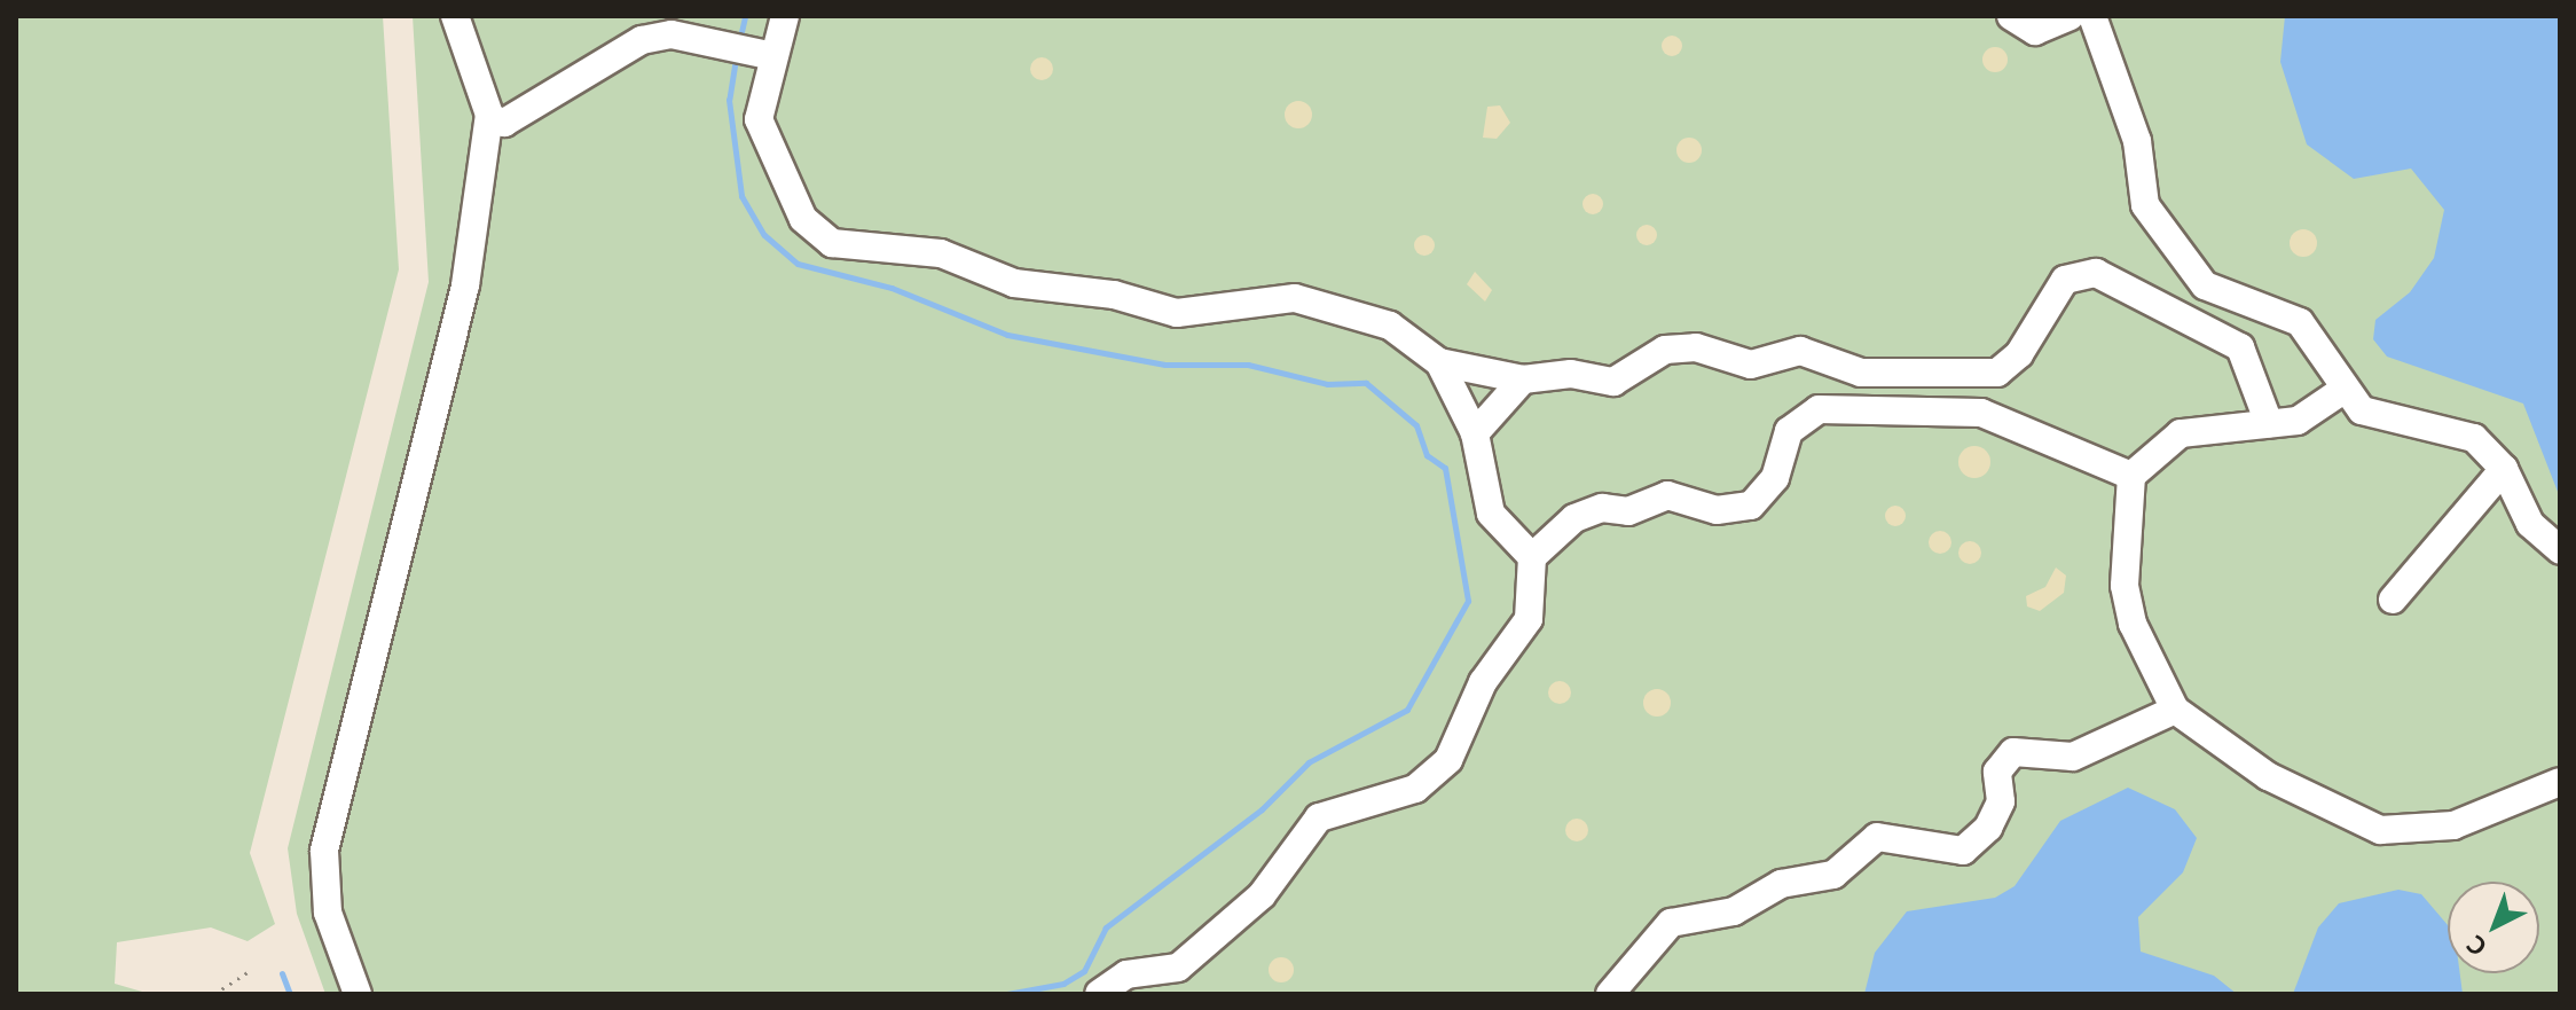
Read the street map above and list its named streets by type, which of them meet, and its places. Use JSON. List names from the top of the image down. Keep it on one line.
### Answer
{"north":"bottom left"}
